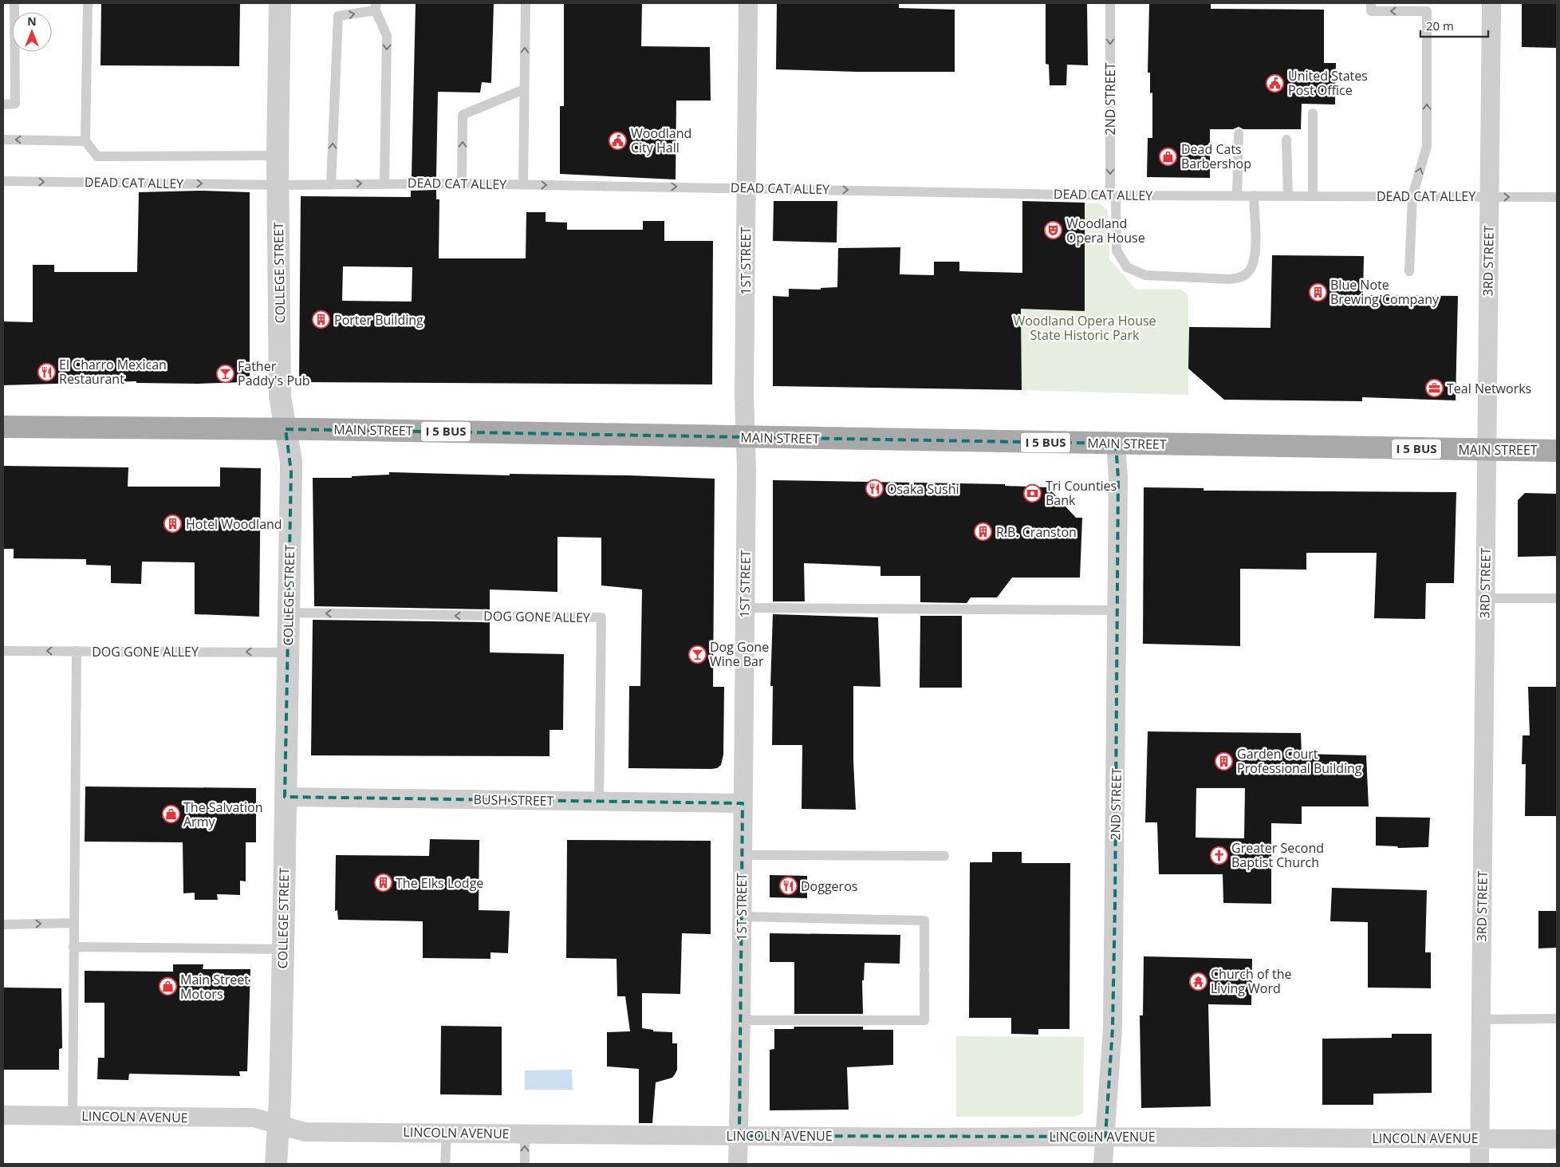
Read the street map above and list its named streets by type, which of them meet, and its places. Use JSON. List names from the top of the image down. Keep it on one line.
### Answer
{"streets":{"main road":["MAIN STREET","I 5 BUS"],"street":["2ND STREET","1ST STREET","3RD STREET","COLLEGE STREET","BUSH STREET","LINCOLN AVENUE"],"lane":["DEAD CAT ALLEY","DOG GONE ALLEY"]},"crossings":[["2ND STREET","DEAD CAT ALLEY"],["2ND STREET","MAIN STREET"],["2ND STREET","LINCOLN AVENUE"],["DEAD CAT ALLEY","1ST STREET"],["DEAD CAT ALLEY","3RD STREET"],["DEAD CAT ALLEY","COLLEGE STREET"],["1ST STREET","MAIN STREET"],["1ST STREET","BUSH STREET"],["1ST STREET","LINCOLN AVENUE"],["3RD STREET","MAIN STREET"],["3RD STREET","LINCOLN AVENUE"],["COLLEGE STREET","MAIN STREET"],["COLLEGE STREET","DOG GONE ALLEY"],["COLLEGE STREET","BUSH STREET"],["COLLEGE STREET","LINCOLN AVENUE"],["DOG GONE ALLEY","BUSH STREET"]],"one_way":["DEAD CAT ALLEY"],"parks":["Woodland Opera House State Historic Park"],"places":{"public building":["United States Post Office","Woodland City Hall"],"shop":["Dead Cats Barbershop","The Salvation Army","Main Street Motors"],"theatre":["Woodland Opera House"],"building":["Blue Note Brewing Company","Porter Building","Hotel Woodland","R.B. Cranston","Garden Court Professional Building","The Elks Lodge"],"restaurant":["El Charro Mexican Restaurant","Osaka Sushi","Doggeros"],"bar":["Father Paddy's Pub","Dog Gone Wine Bar"],"office":["Teal Networks"],"bank":["Tri Counties Bank"],"church":["Greater Second Baptist Church"],"temple":["Church of the Living Word"]},"scale_bar":"20 m","north":"top"}
